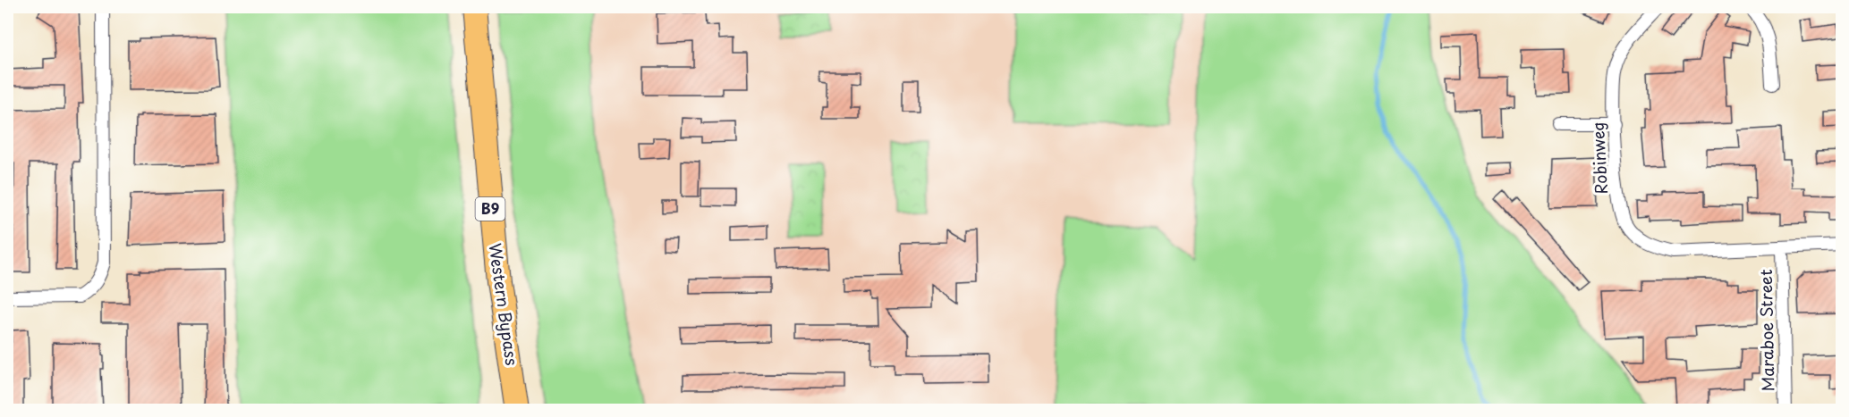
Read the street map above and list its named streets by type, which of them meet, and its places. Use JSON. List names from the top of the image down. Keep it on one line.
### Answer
{"streets":{"highway":["B9","Western Bypass"],"street":["Robinweg","Maraboe Street"]},"crossings":[["Robinweg","Maraboe Street"]]}
